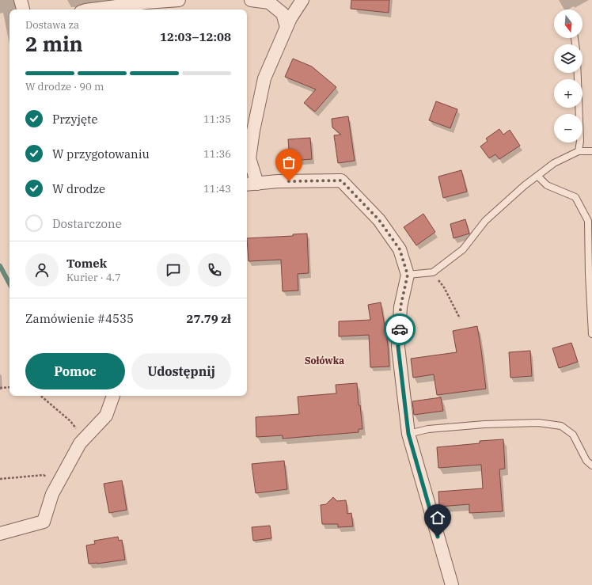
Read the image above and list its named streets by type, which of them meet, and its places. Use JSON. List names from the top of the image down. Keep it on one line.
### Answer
{"districts":["Sołówka"],"north":"bottom","page":{"map_buttons":["+","−"],"heading":["2 min","Dostawa za","12:03–12:08"],"panel":["Tomek","Kurier · 4.7","Zamówienie #4535","27.79 zł"],"bar":"W drodze · 90 m","list":[["Przyjęte","11:35"],["W przygotowaniu","11:36"],["W drodze","11:43"],"Dostarczone"],"buttons":["Pomoc","Udostępnij"]}}
